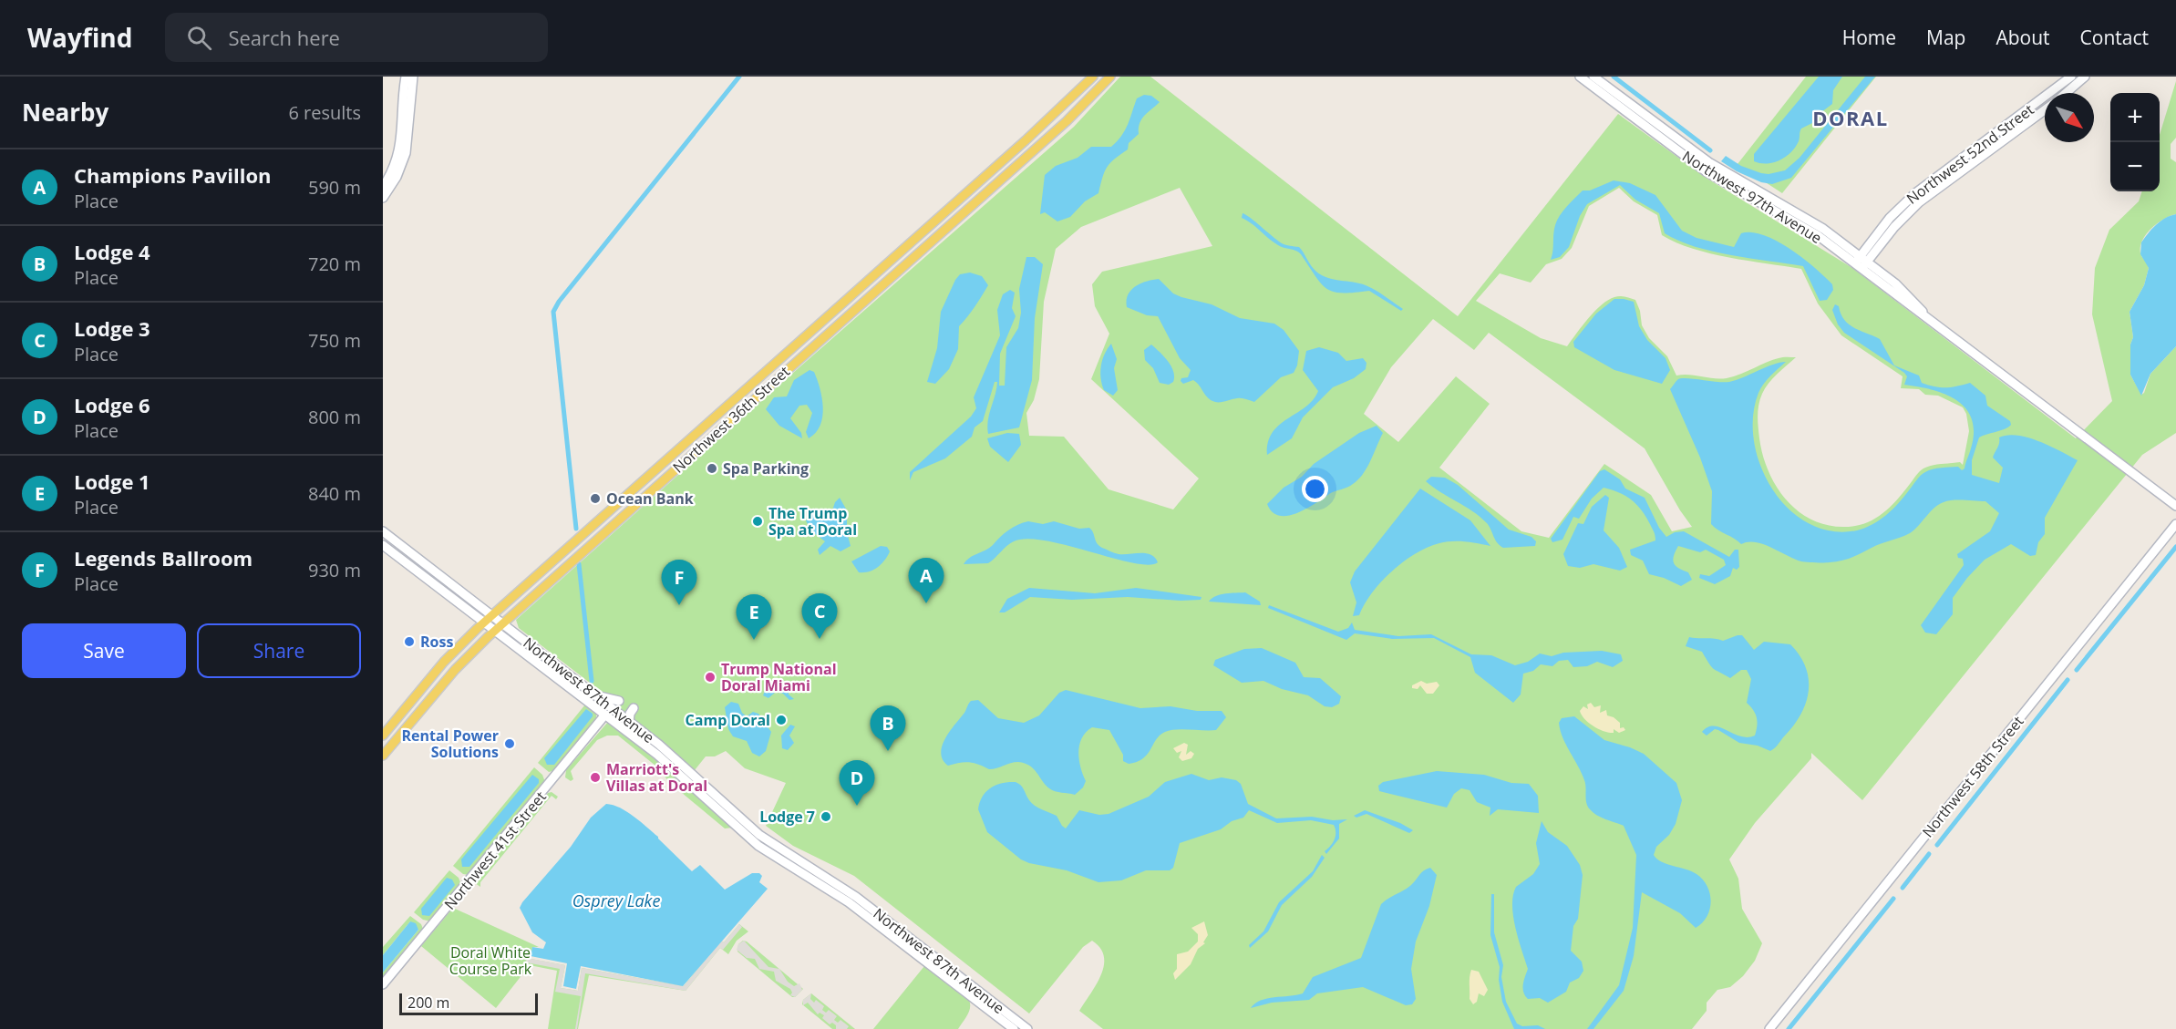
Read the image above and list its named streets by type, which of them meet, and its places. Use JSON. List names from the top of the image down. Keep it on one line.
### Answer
{"streets":{"main road":["Northwest 36th Street"],"street":["Northwest 52nd Street","Northwest 97th Avenue","Northwest 87th Avenue","Northwest 58th Street","Northwest 41st Street"]},"crossings":[["Northwest 52nd Street","Northwest 97th Avenue"],["Northwest 36th Street","Northwest 87th Avenue"],["Northwest 87th Avenue","Northwest 41st Street"]],"districts":["DORAL"],"water":["Osprey Lake"],"parks":["Doral White Course Park"],"places":["Spa Parking","Ocean Bank","The Trump Spa at Doral","Ross","Trump National Doral Miami","Camp Doral","Rental Power Solutions","Marriott's Villas at Doral","Lodge 7"],"scale_bar":"200 m","north":"bottom right","page":{"header":"Wayfind","search":"Search here","nav":["Home","Map","About","Contact"],"heading":["Nearby","6 results"],"map_buttons":["+","−"],"list":[{"mark":"A","name":"Champions Pavillon","note":"Place","value":"590 m"},{"mark":"B","name":"Lodge 4","note":"Place","value":"720 m"},{"mark":"C","name":"Lodge 3","note":"Place","value":"750 m"},{"mark":"D","name":"Lodge 6","note":"Place","value":"800 m"},{"mark":"E","name":"Lodge 1","note":"Place","value":"840 m"},{"mark":"F","name":"Legends Ballroom","note":"Place","value":"930 m"}],"pins":["A","F","C","E","B","D"],"buttons":["Save","Share"],"scale":"200 m"}}
